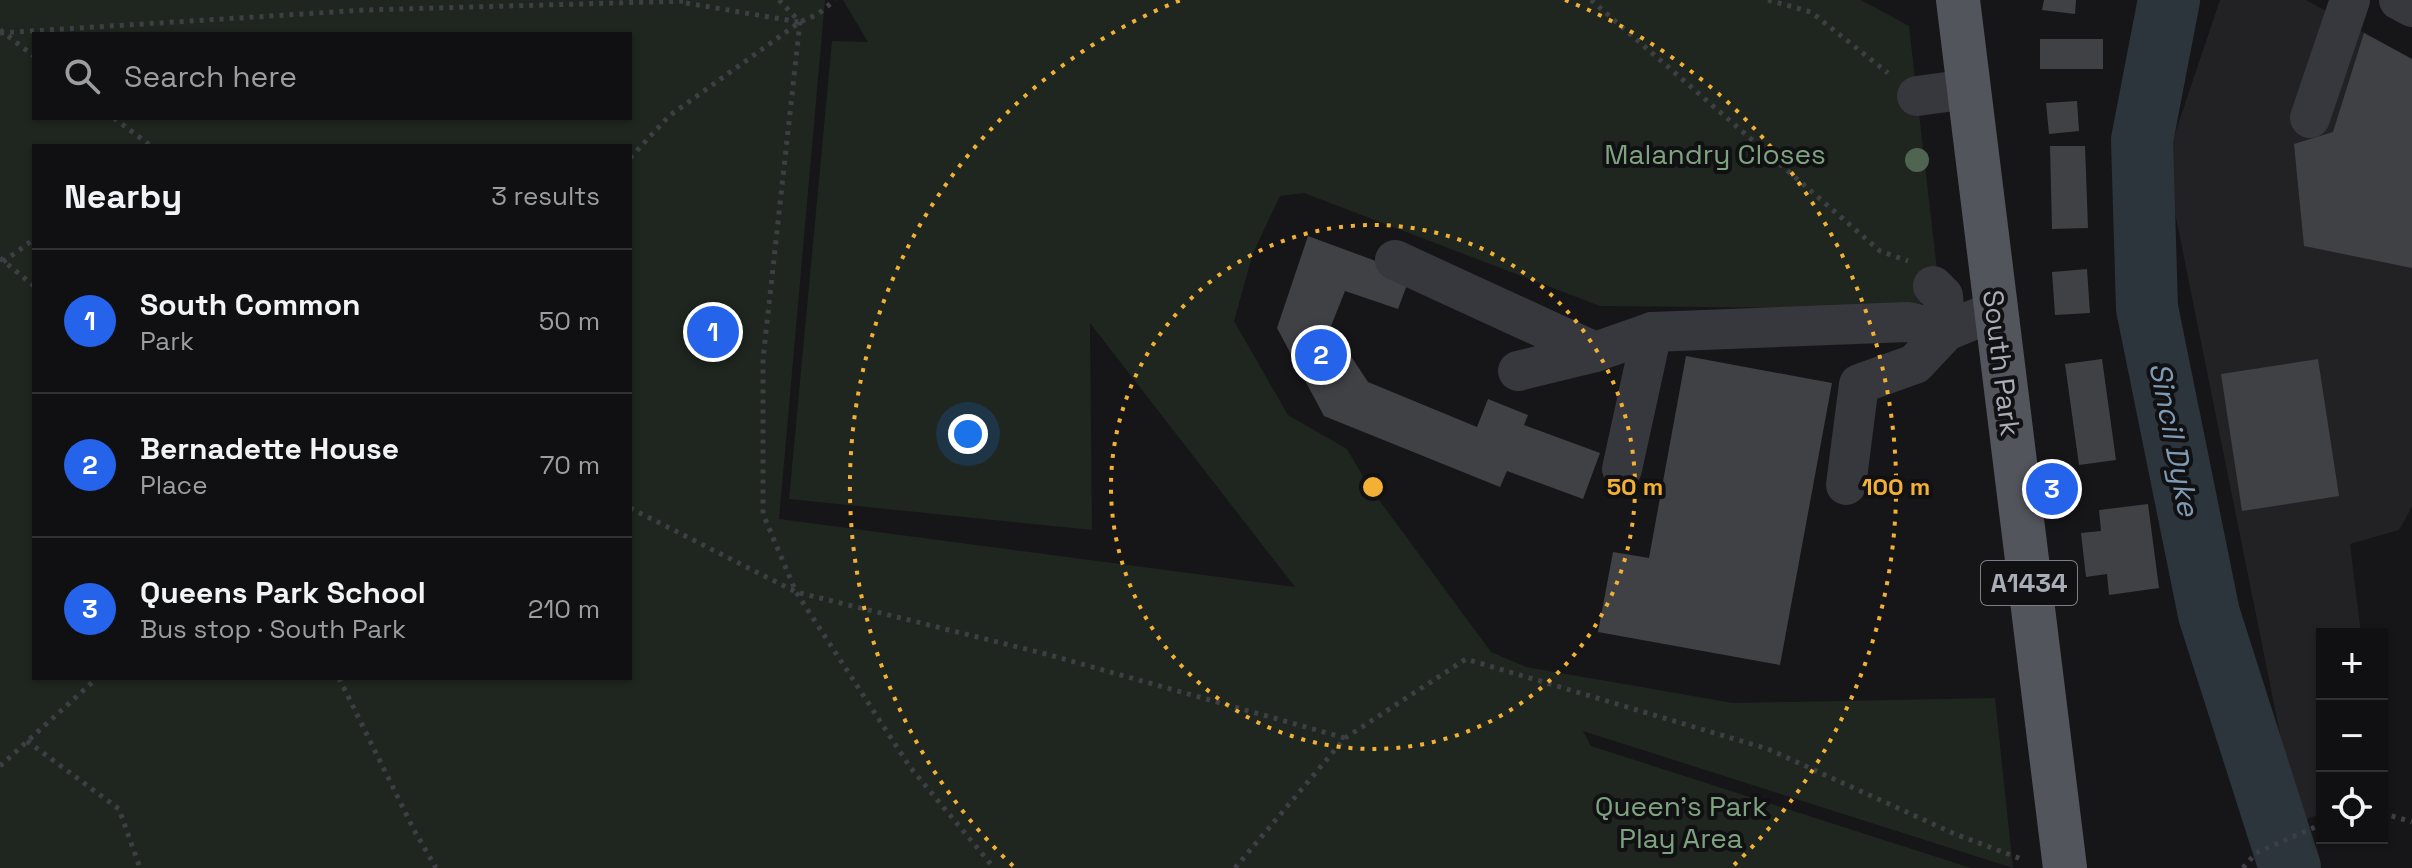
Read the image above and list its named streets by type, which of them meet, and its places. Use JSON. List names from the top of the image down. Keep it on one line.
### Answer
{"streets":{"main road":["South Park","A1434"]},"water":["Sincil Dyke"],"parks":["Malandry Closes","Queen's Park Play Area"],"page":{"search":"Search here","heading":["Nearby","3 results"],"list":[{"mark":"1","name":"South Common","note":"Park","value":"50 m"},{"mark":"2","name":"Bernadette House","note":"Place","value":"70 m"},{"mark":"3","name":"Queens Park School","note":"Bus stop · South Park","value":"210 m"}],"pins":["1","2","3"],"map_buttons":["+","−"]},"rings":["50 m","100 m"]}
